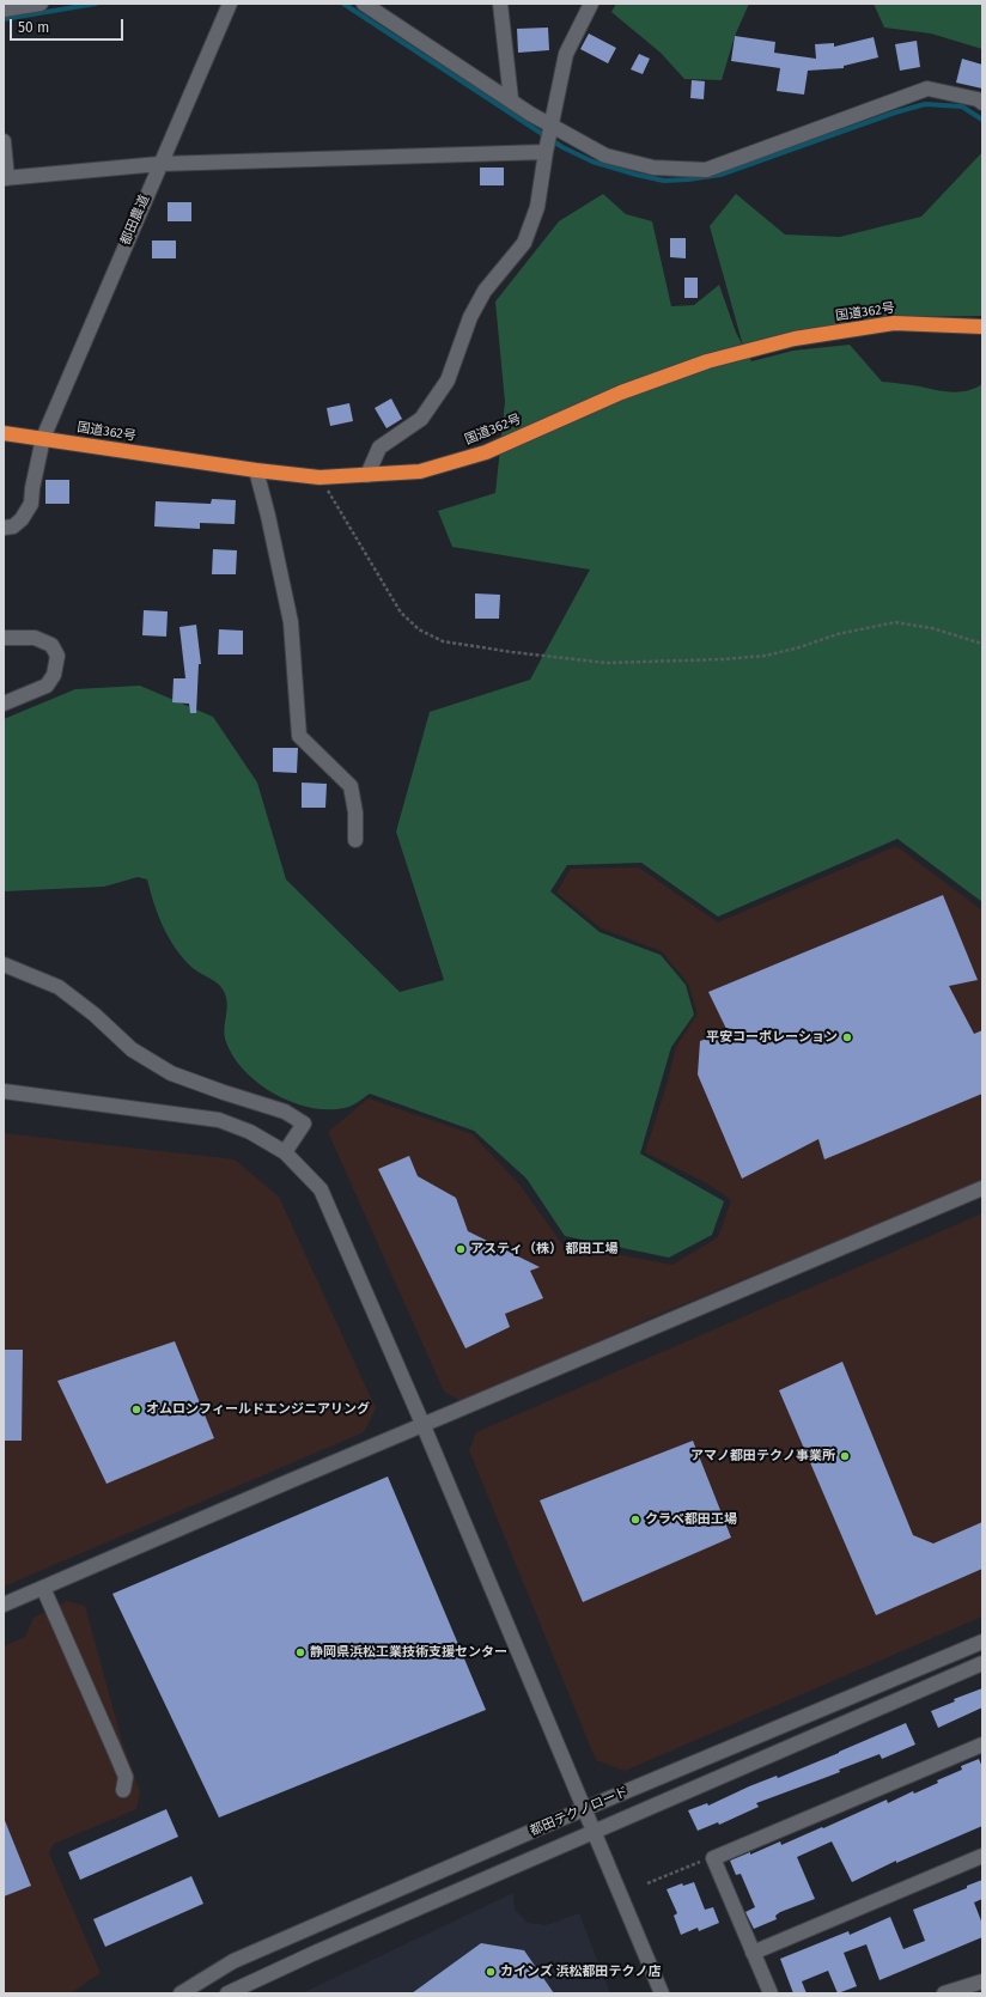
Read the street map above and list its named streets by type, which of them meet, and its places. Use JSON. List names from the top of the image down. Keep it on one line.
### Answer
{"streets":{"highway":["国道362号"],"street":["都田農道","都田テクノロード"]},"crossings":[["都田農道","国道362号"]],"places":["平安コーポレーション","アスティ（株） 都田工場","オムロンフィールドエンジニアリング","アマノ都田テクノ事業所","クラベ都田工場","静岡県浜松工業技術支援センター","カインズ 浜松都田テクノ店"],"scale_bar":"50 m"}
